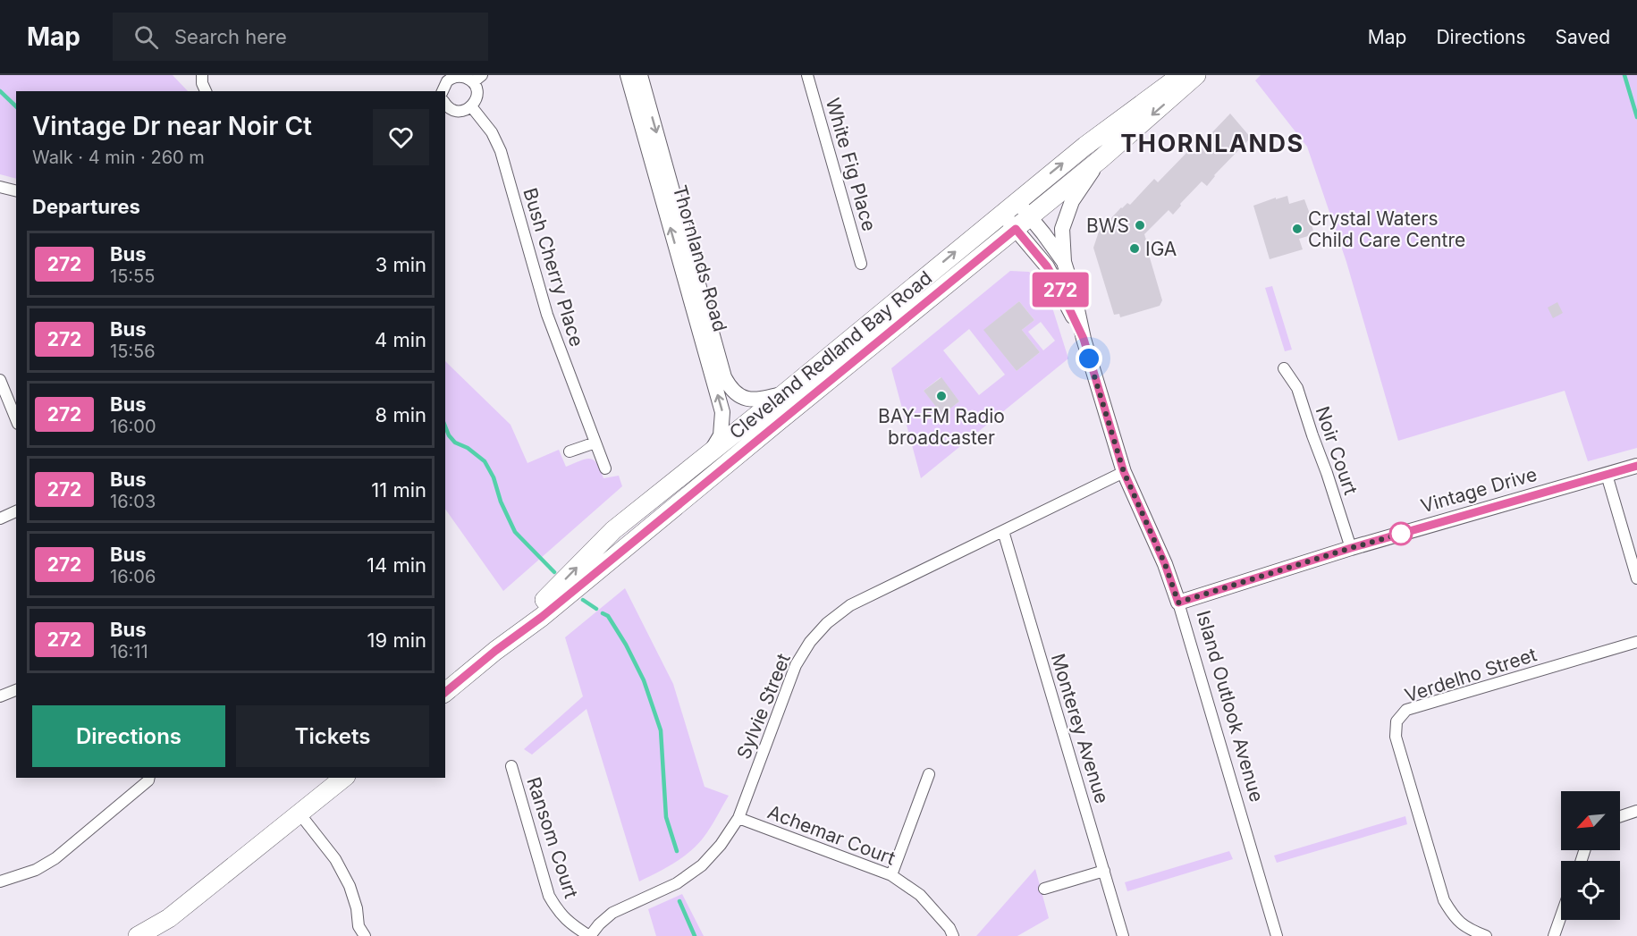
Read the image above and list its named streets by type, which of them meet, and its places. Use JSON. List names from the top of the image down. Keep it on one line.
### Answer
{"streets":{"highway":["Cleveland Redland Bay Road"],"street":["White Fig Place","Thornlands Road","Bush Cherry Place","Noir Court","Vintage Drive","Verdelho Street","Sylvie Street","Island Outlook Avenue","Monterey Avenue","Achemar Court","Ransom Court"]},"crossings":[["Thornlands Road","Cleveland Redland Bay Road"],["Cleveland Redland Bay Road","Island Outlook Avenue"],["Noir Court","Vintage Drive"],["Vintage Drive","Island Outlook Avenue"],["Sylvie Street","Island Outlook Avenue"],["Sylvie Street","Monterey Avenue"],["Sylvie Street","Achemar Court"],["Sylvie Street","Ransom Court"]],"districts":["THORNLANDS"],"places":["BWS","Crystal Waters Child Care Centre","IGA","BAY-FM Radio broadcaster"],"lines":["bus line 272"],"north":"bottom left","page":{"header":"Map","search":"Search here","nav":["Map","Directions","Saved"],"on_map":"272","heading":[["Vintage Dr near Noir Ct","Walk · 4 min · 260 m"],"Departures"],"list":[{"mark":"272","name":"Bus","note":"15:55","value":"3 min"},{"mark":"272","name":"Bus","note":"15:56","value":"4 min"},{"mark":"272","name":"Bus","note":"16:00","value":"8 min"},{"mark":"272","name":"Bus","note":"16:03","value":"11 min"},{"mark":"272","name":"Bus","note":"16:06","value":"14 min"},{"mark":"272","name":"Bus","note":"16:11","value":"19 min"}],"buttons":["Directions","Tickets"]}}
